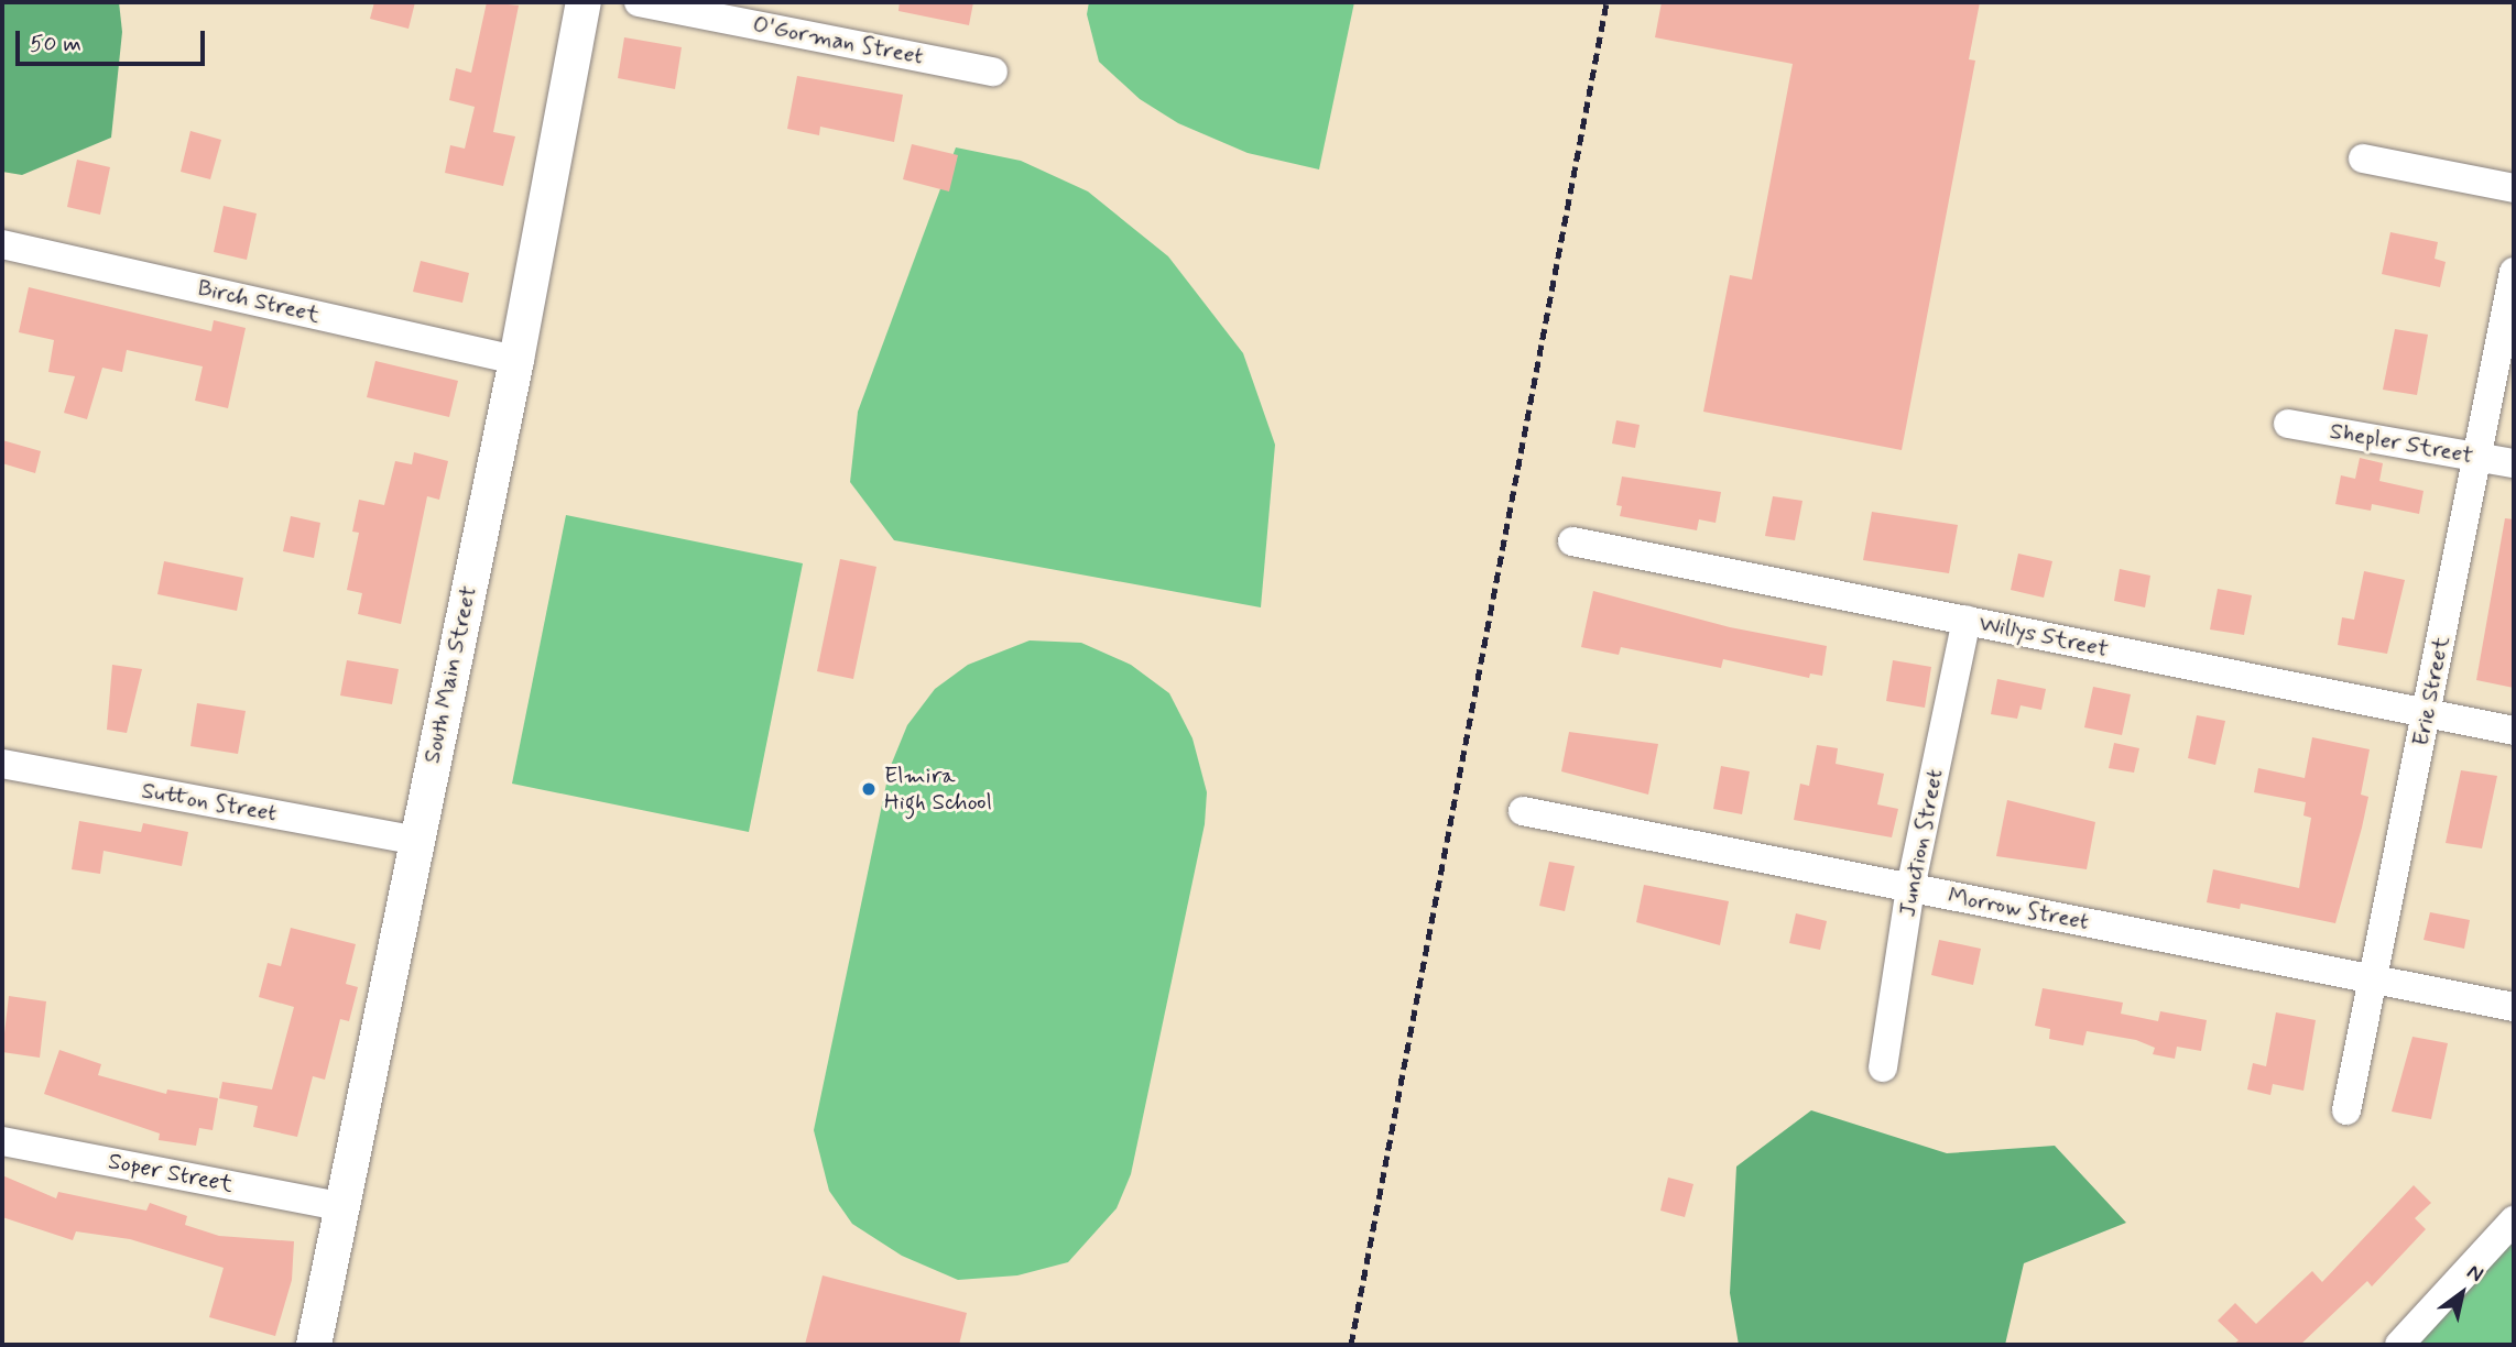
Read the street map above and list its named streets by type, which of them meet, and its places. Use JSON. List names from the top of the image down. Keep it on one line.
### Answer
{"streets":{"street":["O'Gorman Street","Birch Street","Shepler Street","Willys Street","South Main Street","Erie Street","Sutton Street","Junction Street","Morrow Street","Soper Street"]},"crossings":[["Birch Street","South Main Street"],["Shepler Street","Erie Street"],["Willys Street","Erie Street"],["Willys Street","Junction Street"],["South Main Street","Sutton Street"],["South Main Street","Soper Street"],["Erie Street","Morrow Street"],["Junction Street","Morrow Street"]],"places":["Elmira High School"],"scale_bar":"50 m","north":"top right"}
